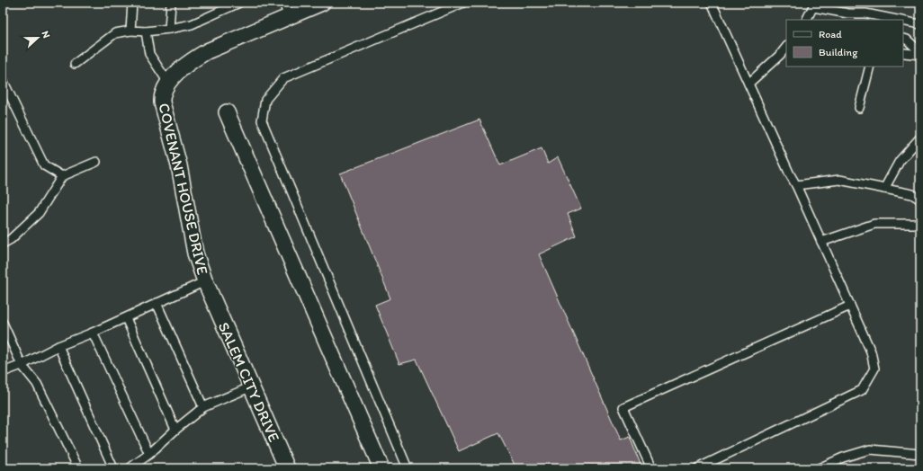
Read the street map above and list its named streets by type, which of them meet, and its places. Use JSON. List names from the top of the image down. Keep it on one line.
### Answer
{"streets":{"street":["COVENANT HOUSE DRIVE","SALEM CITY DRIVE"]},"crossings":[["COVENANT HOUSE DRIVE","SALEM CITY DRIVE"]],"legend":["Road","Building"],"north":"right"}
